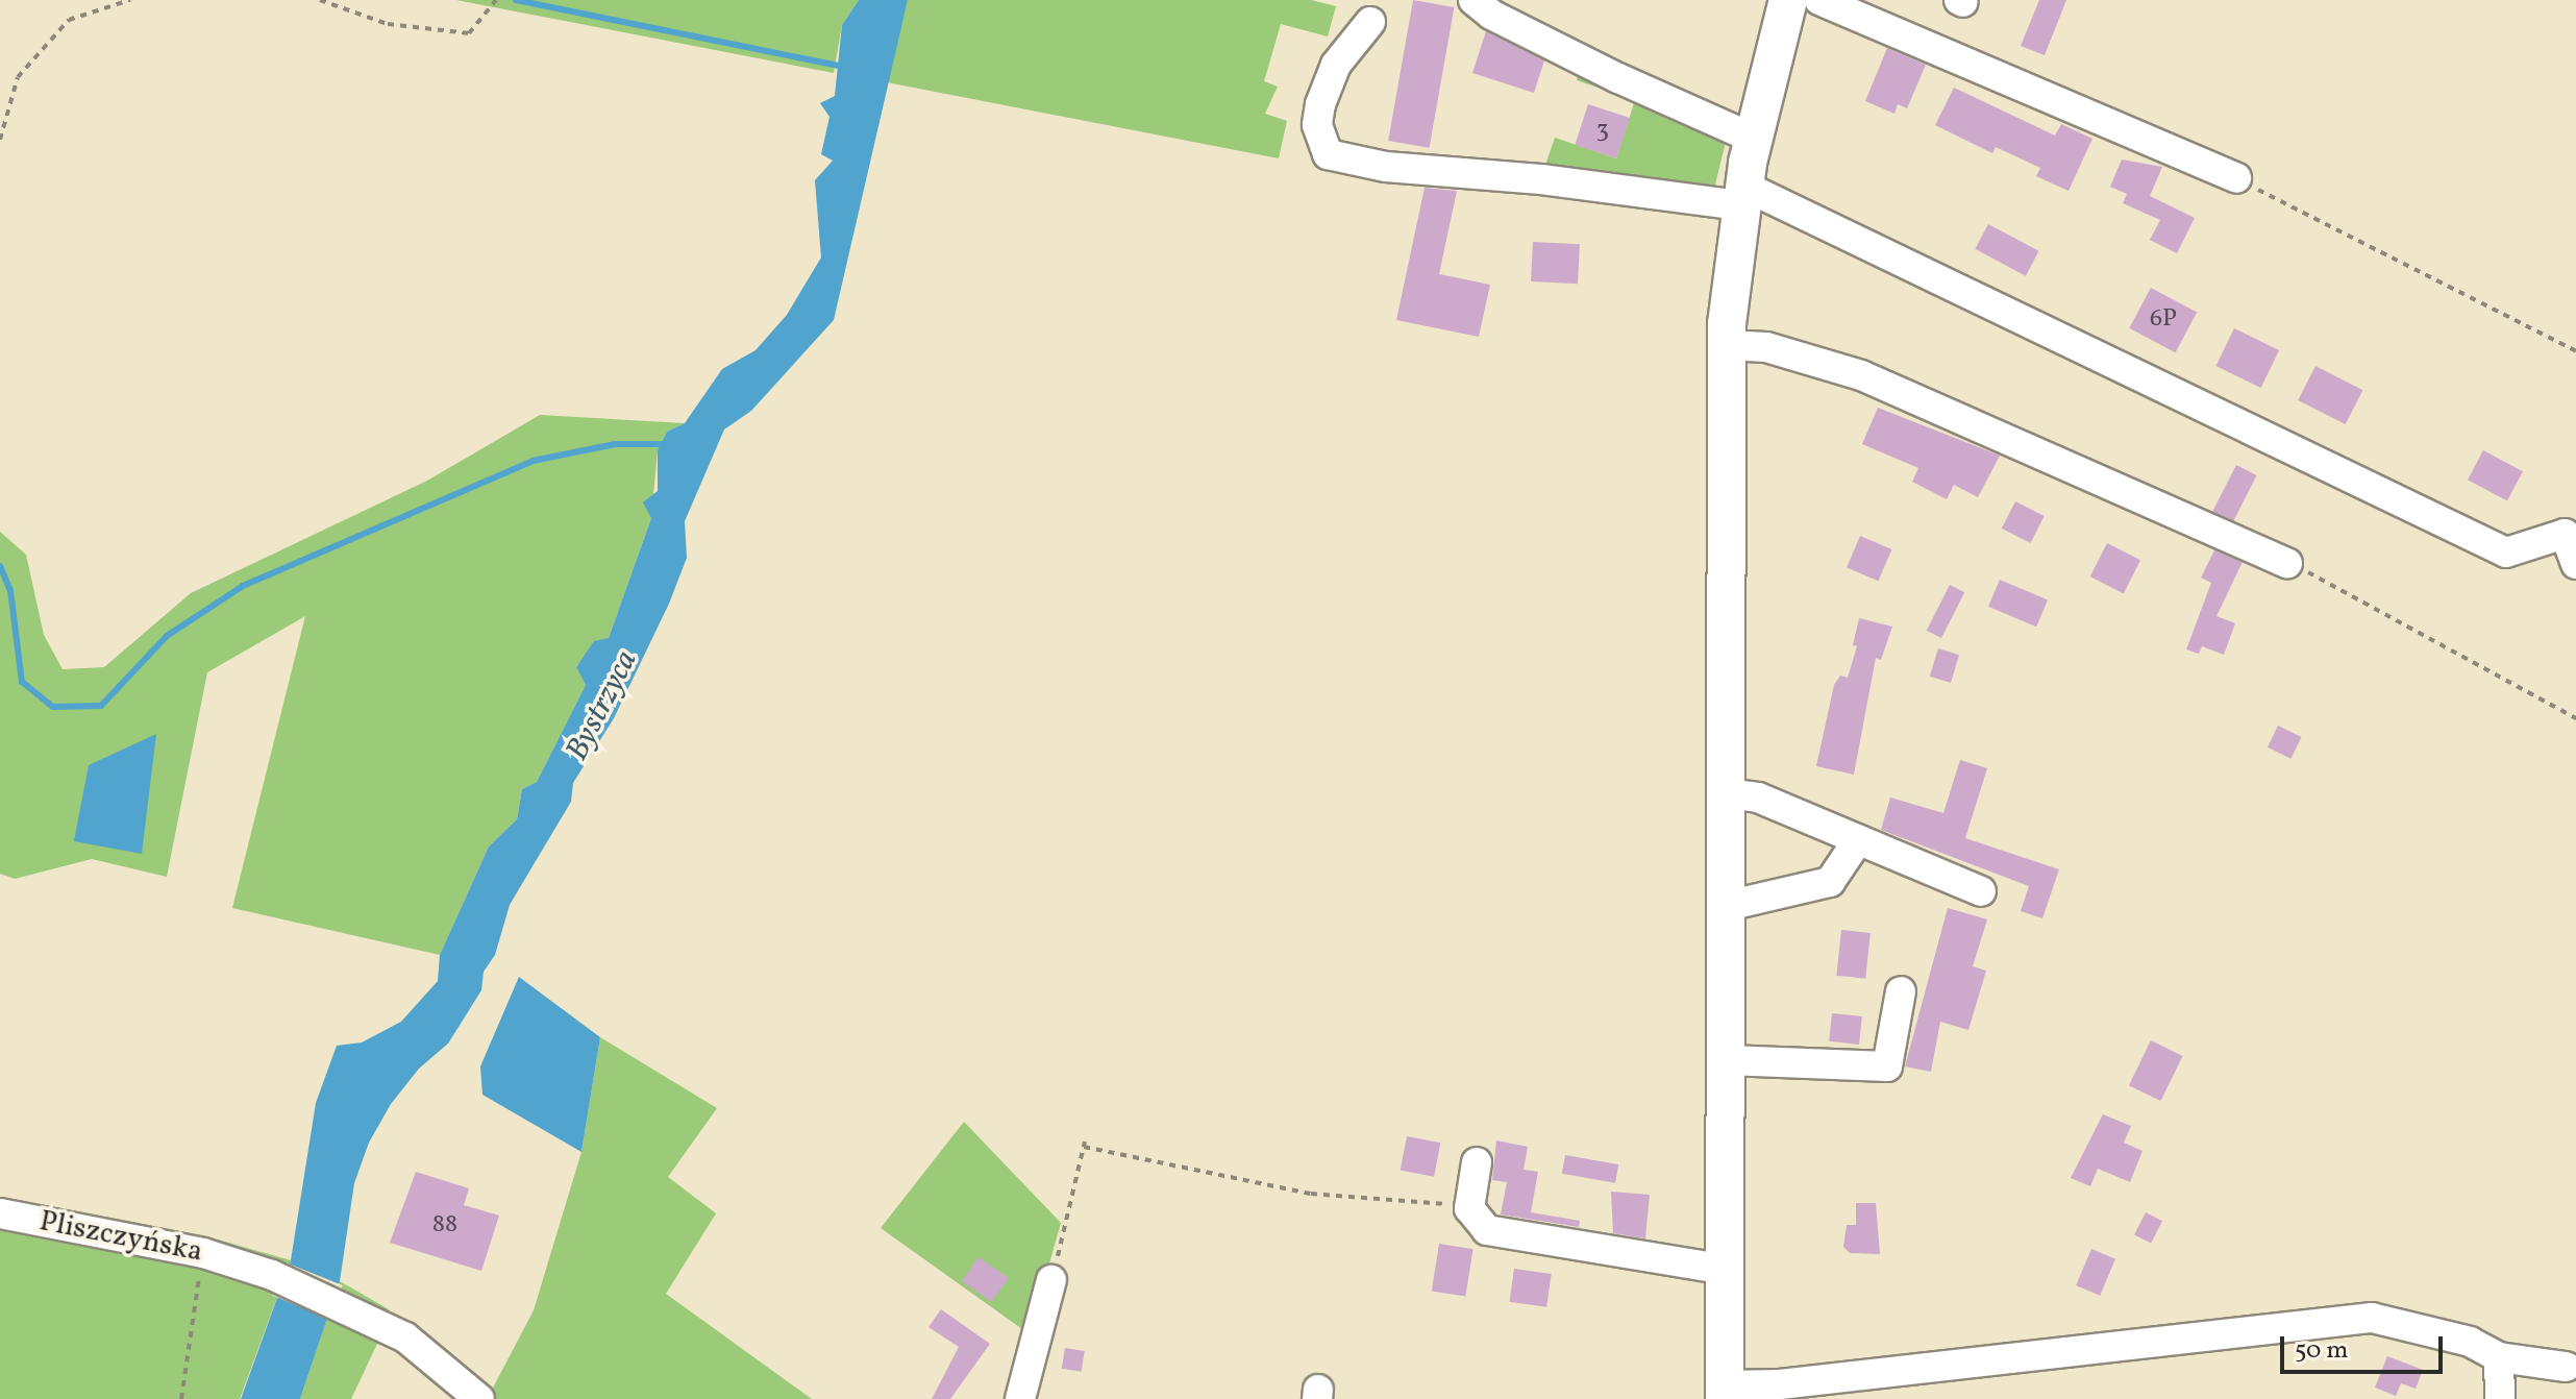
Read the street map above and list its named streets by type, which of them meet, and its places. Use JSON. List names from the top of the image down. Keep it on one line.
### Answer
{"streets":{"street":["Pliszczyńska"]},"water":["Bystrzyca"],"house_numbers":["3","6P","88"],"scale_bar":"50 m"}
